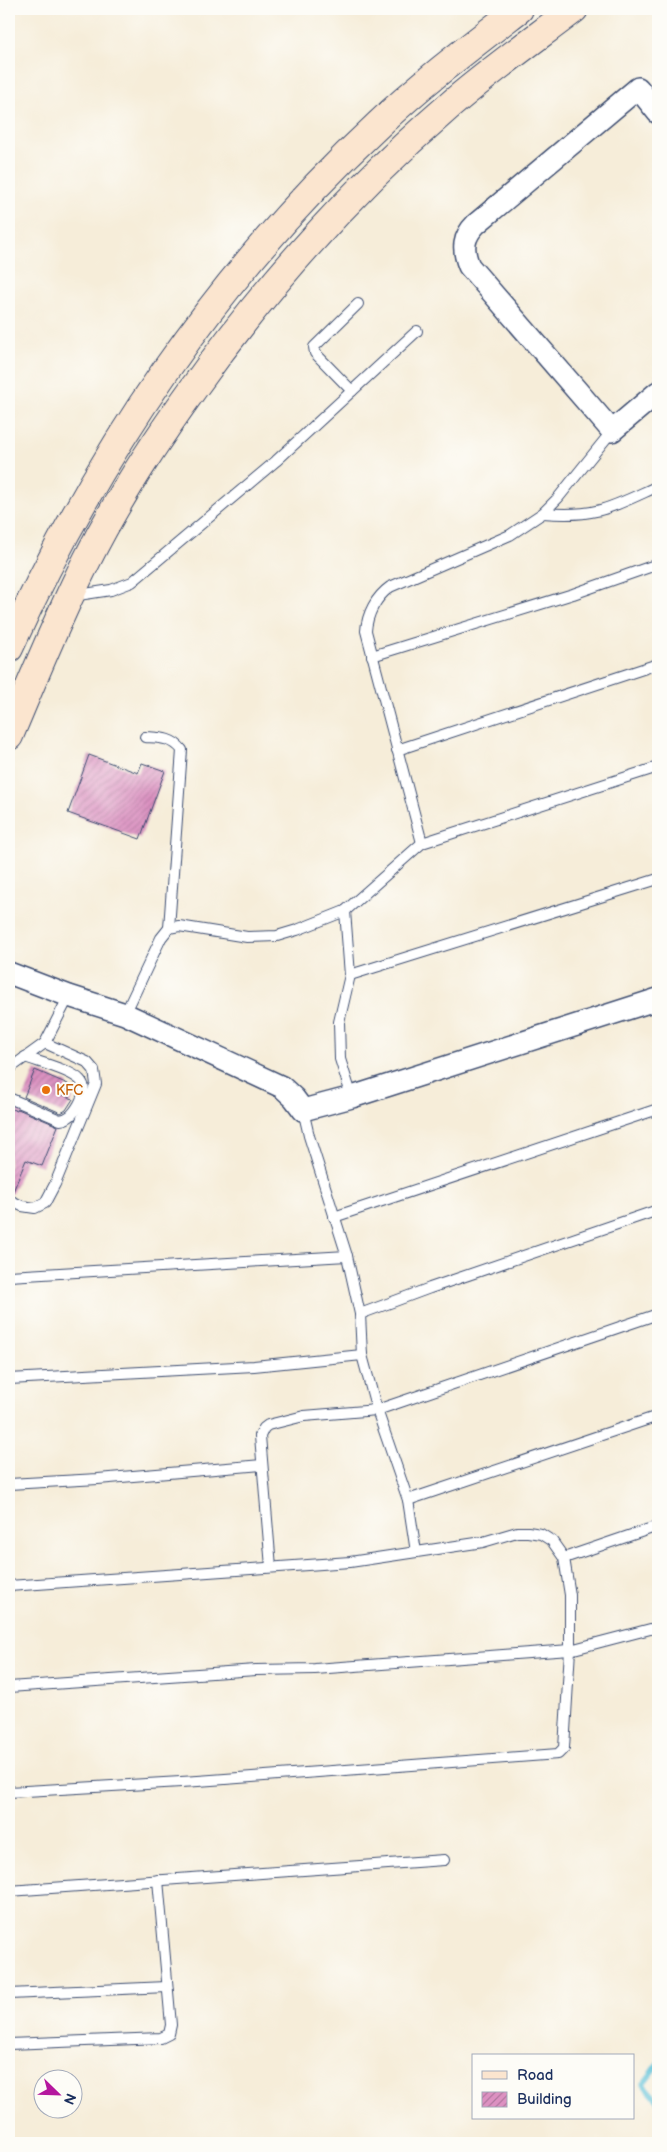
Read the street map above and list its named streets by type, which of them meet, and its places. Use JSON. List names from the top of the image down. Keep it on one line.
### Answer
{"places":["KFC"],"legend":["Road","Building"],"north":"bottom right"}
